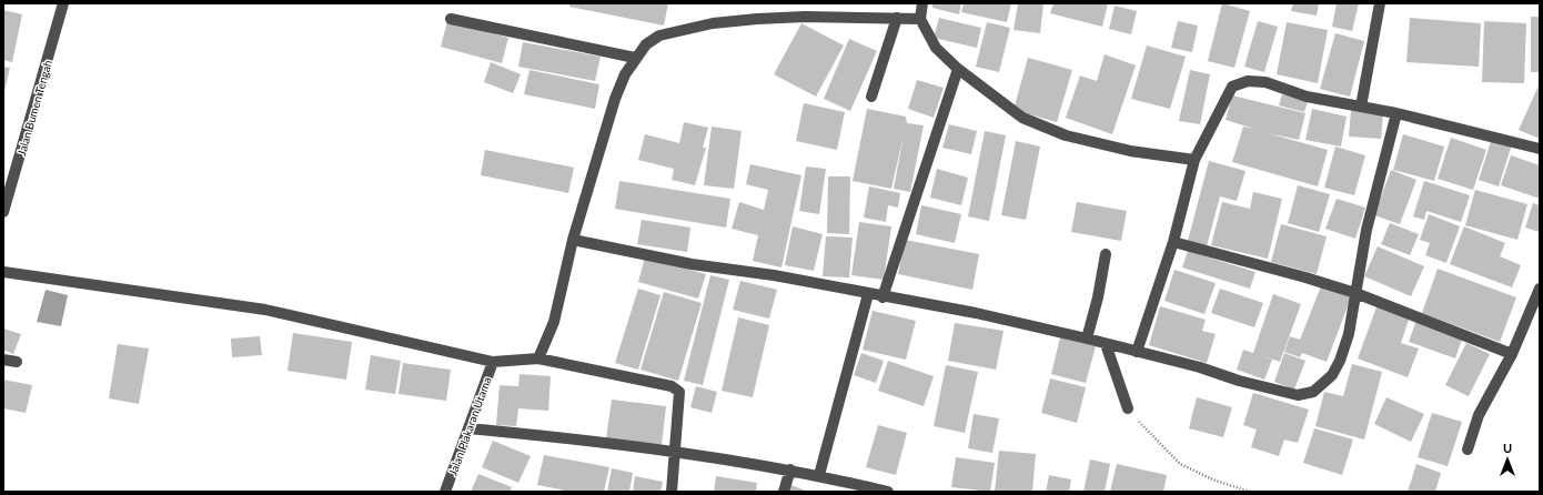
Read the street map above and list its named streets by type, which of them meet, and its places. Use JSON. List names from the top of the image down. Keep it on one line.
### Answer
{"streets":{"street":["Jalan Bumen Tengah","Jalan Plakaran Utama"]},"north":"top"}
